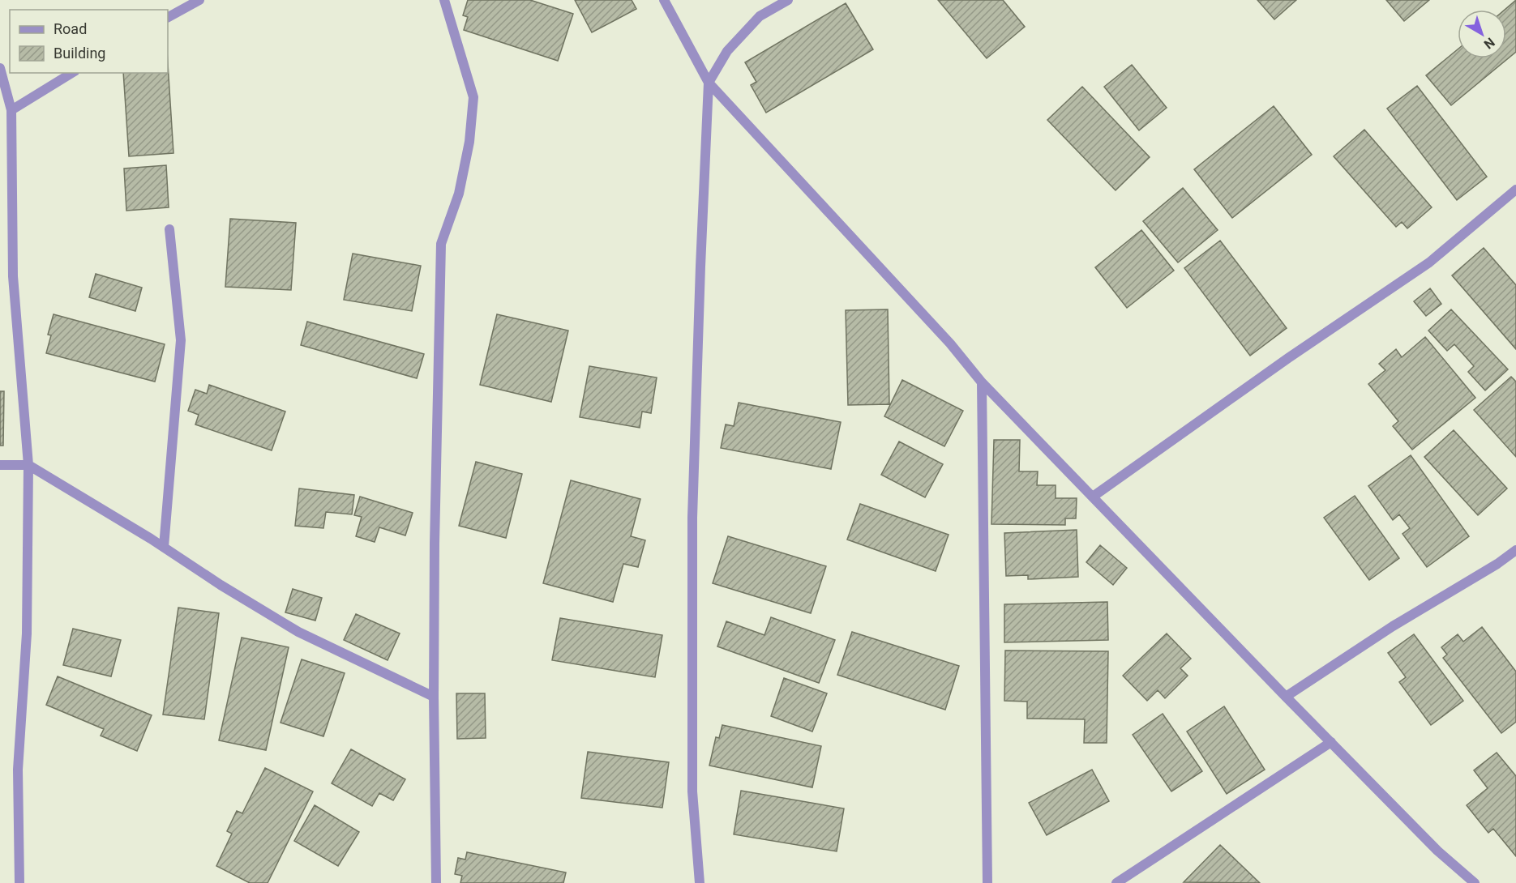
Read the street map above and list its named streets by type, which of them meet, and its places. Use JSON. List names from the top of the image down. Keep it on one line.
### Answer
{"legend":["Road","Building"],"north":"bottom right"}
